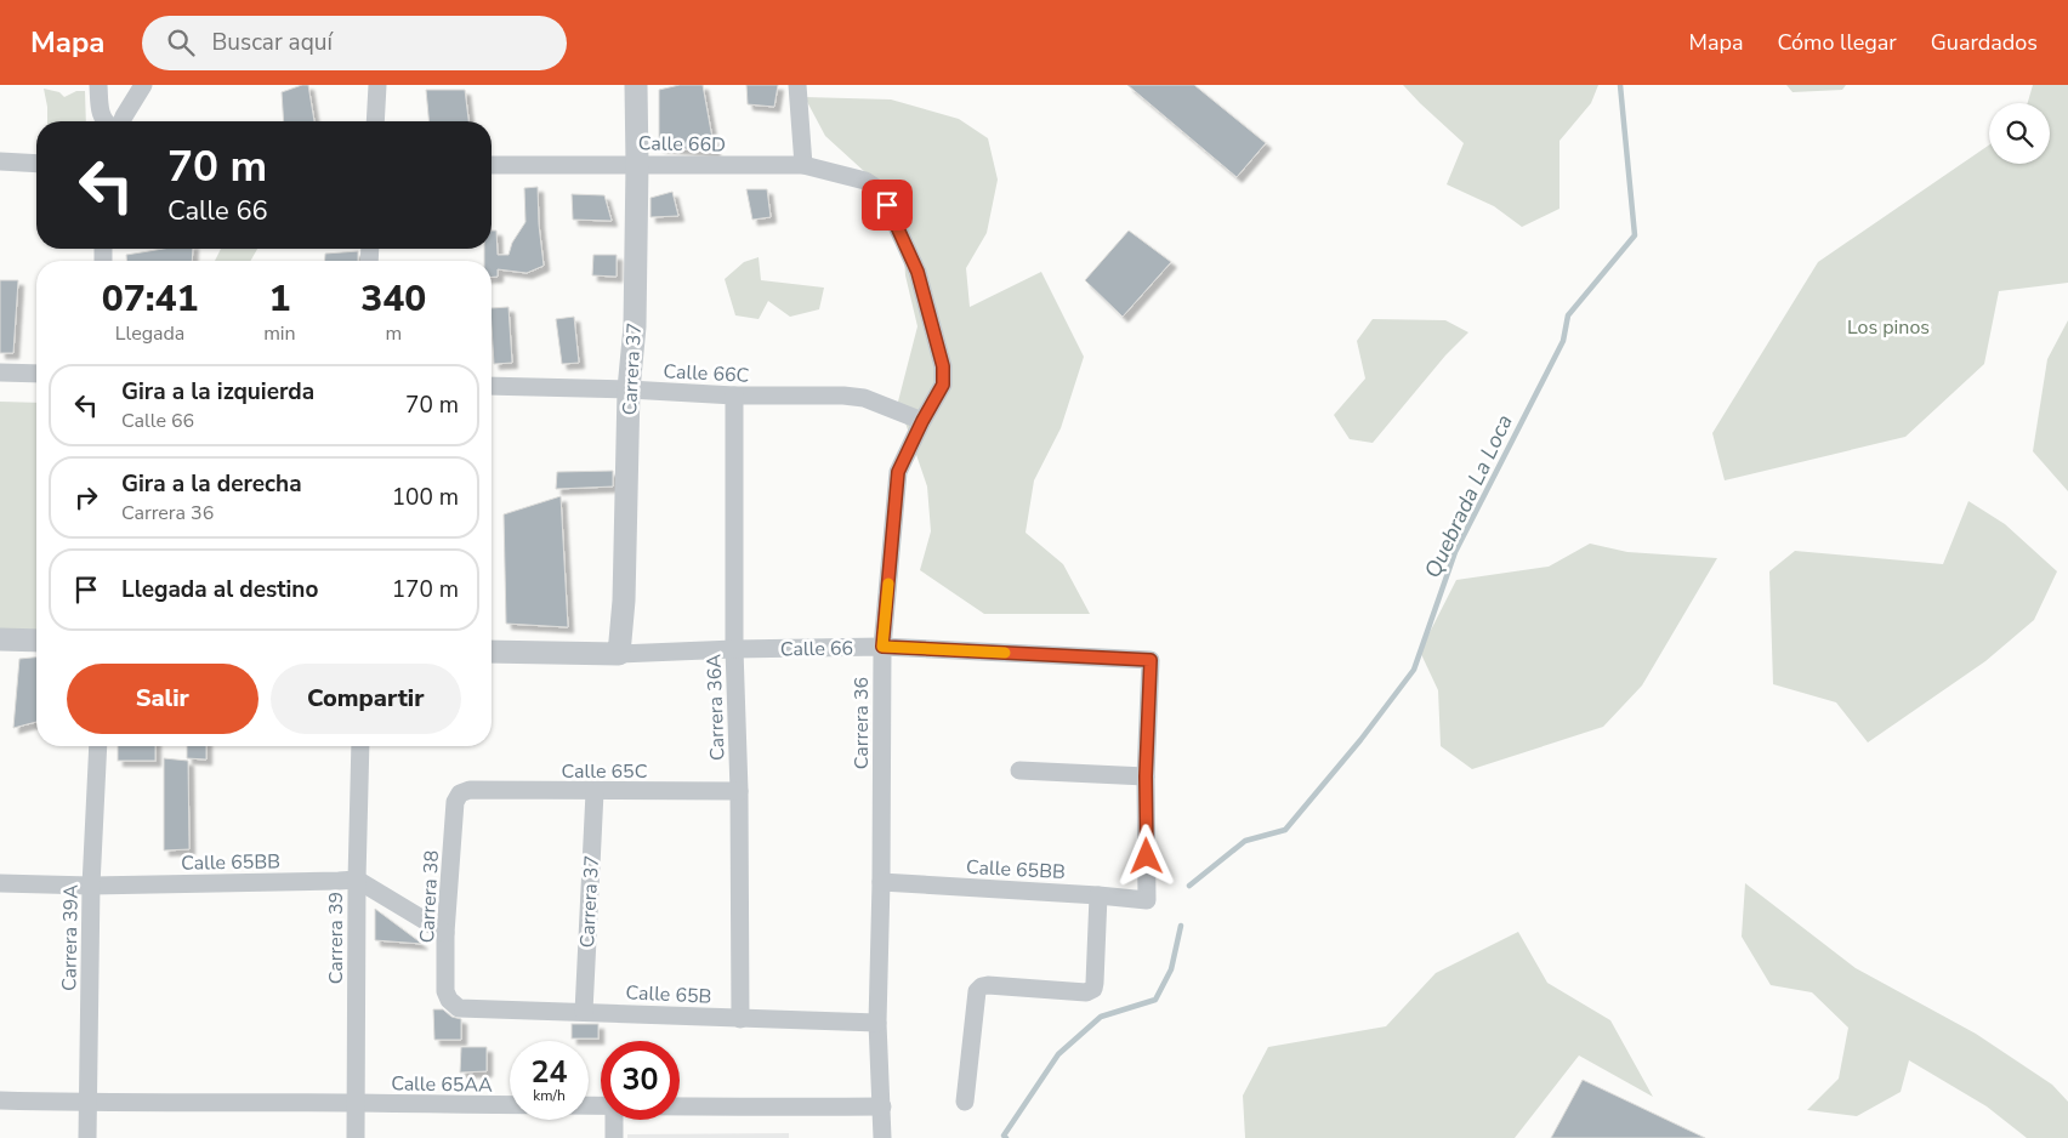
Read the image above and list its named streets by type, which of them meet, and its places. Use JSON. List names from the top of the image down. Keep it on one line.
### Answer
{"streets":{"street":["Calle 66D","Carrera 37","Calle 66C","Calle 66","Carrera 36A","Carrera 36","Calle 65C","Calle 65BB","Carrera 38","Carrera 39A","Carrera 39","Calle 65B","Calle 65AA"]},"crossings":[["Calle 66D","Carrera 37"],["Calle 66D","Carrera 36"],["Carrera 37","Calle 66C"],["Carrera 37","Calle 66"],["Carrera 37","Calle 65C"],["Carrera 37","Calle 65B"],["Calle 66C","Carrera 36A"],["Calle 66C","Carrera 36"],["Calle 66","Carrera 36A"],["Calle 66","Carrera 36"],["Calle 66","Calle 65BB"],["Carrera 36A","Calle 65C"],["Carrera 36A","Calle 65B"],["Carrera 36","Calle 65BB"],["Carrera 36","Calle 65B"],["Carrera 36","Calle 65AA"],["Calle 65C","Carrera 38"],["Calle 65BB","Carrera 39A"],["Calle 65BB","Carrera 39"],["Carrera 38","Calle 65B"],["Carrera 39A","Calle 65AA"],["Carrera 39","Calle 65AA"]],"water":["Quebrada La Loca"],"parks":["Los pinos"],"page":{"header":"Mapa","search":"Buscar aquí","nav":["Mapa","Cómo llegar","Guardados"],"turn":["70 m","Calle 66"],"eta":["07:41","Llegada","1","min","340","m"],"list":[{"name":"Gira a la izquierda","note":"Calle 66","value":"70 m"},{"name":"Gira a la derecha","note":"Carrera 36","value":"100 m"},{"name":"Llegada al destino","value":"170 m"}],"buttons":["Salir","Compartir"],"speed":"24 km/h","limit":"30"}}
